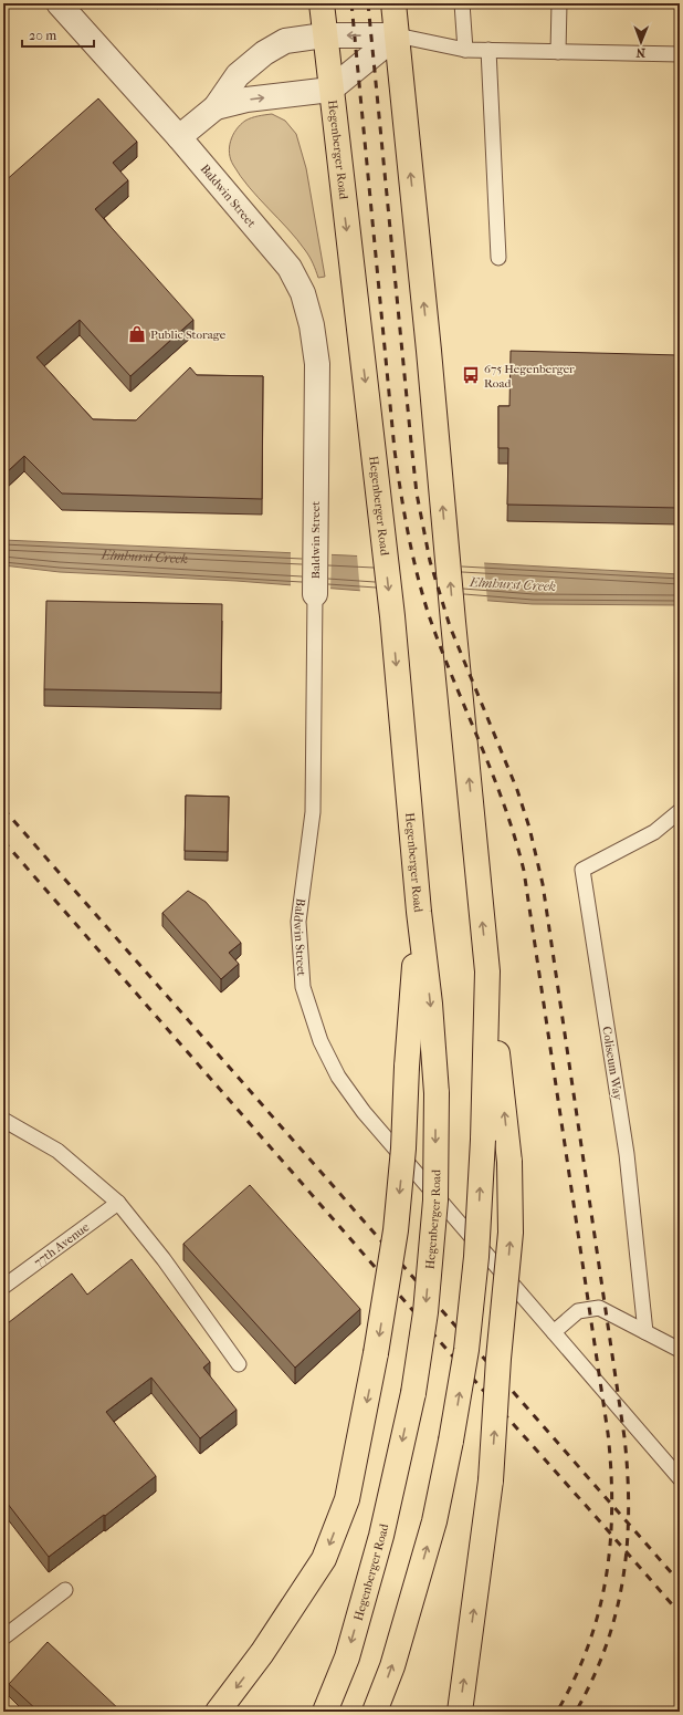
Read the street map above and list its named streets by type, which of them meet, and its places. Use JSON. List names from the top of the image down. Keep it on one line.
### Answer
{"streets":{"main road":["Hegenberger Road"],"street":["Baldwin Street"],"lane":["Coliseum Way","77th Avenue"]},"water":["Elmhurst Creek"],"places":{"shop":["Public Storage"],"bus stop":["675 Hegenberger Road"]},"scale_bar":"20 m","north":"bottom"}
